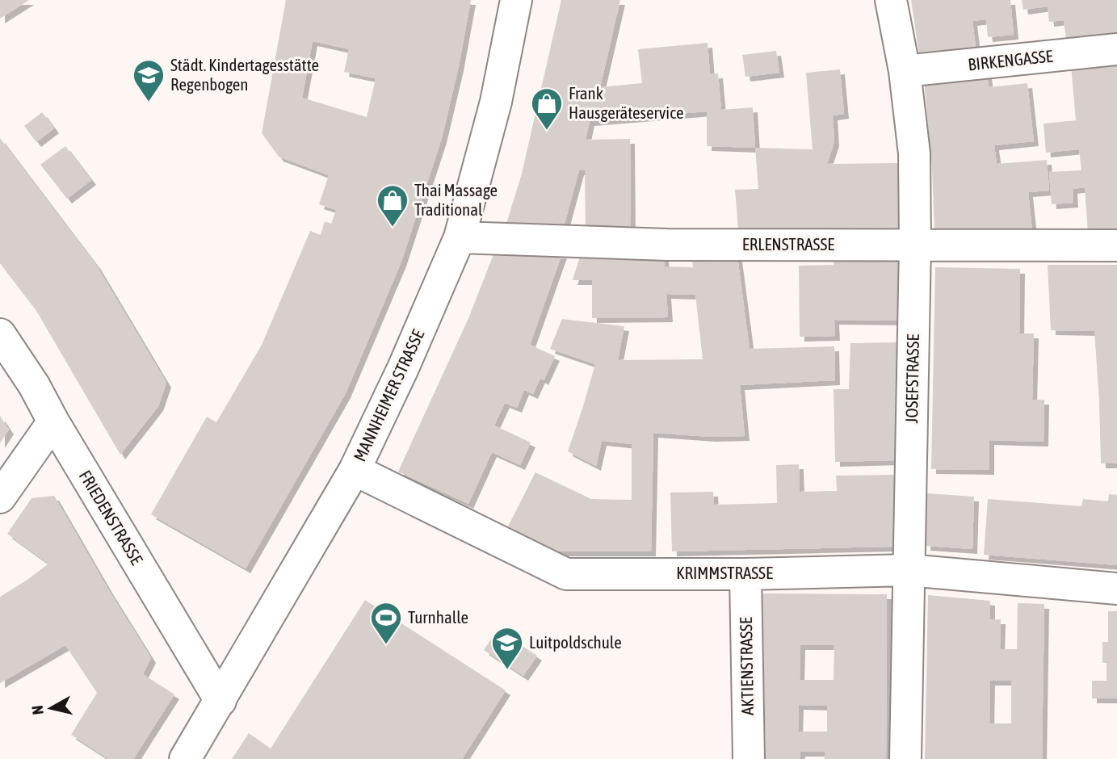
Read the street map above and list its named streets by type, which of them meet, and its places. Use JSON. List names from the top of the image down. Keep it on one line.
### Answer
{"streets":{"street":["BIRKENGASSE","ERLENSTRASSE","JOSEFSTRASSE","MANNHEIMER STRASSE","FRIEDENSTRASSE","KRIMMSTRASSE","AKTIENSTRASSE"]},"crossings":[["BIRKENGASSE","JOSEFSTRASSE"],["ERLENSTRASSE","JOSEFSTRASSE"],["ERLENSTRASSE","MANNHEIMER STRASSE"],["JOSEFSTRASSE","KRIMMSTRASSE"],["MANNHEIMER STRASSE","FRIEDENSTRASSE"],["MANNHEIMER STRASSE","KRIMMSTRASSE"],["KRIMMSTRASSE","AKTIENSTRASSE"]],"places":{"school or university":["Städt. Kindertagesstätte Regenbogen","Luitpoldschule"],"shop":["Frank Hausgeräteservice","Thai Massage Traditional"],"sports":["Turnhalle"]},"north":"left"}
